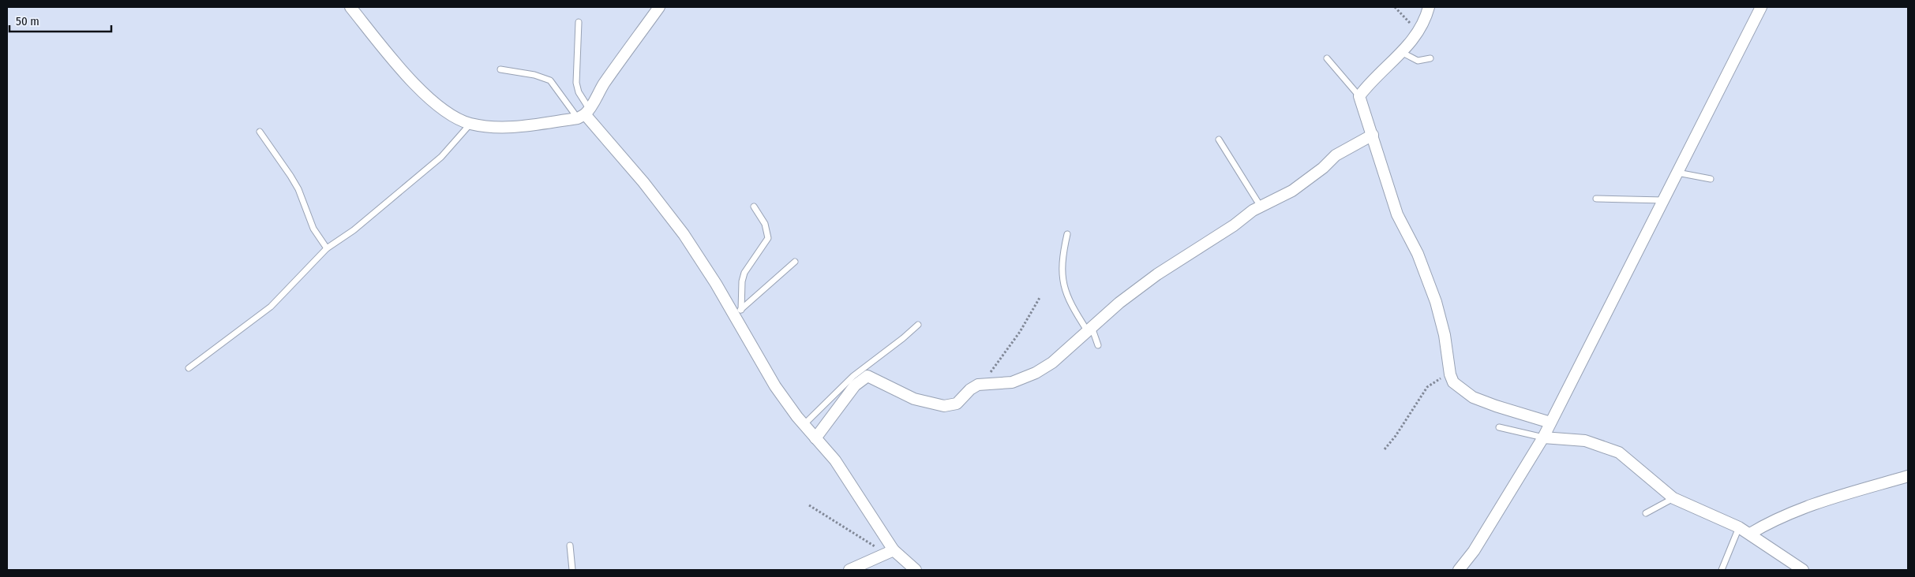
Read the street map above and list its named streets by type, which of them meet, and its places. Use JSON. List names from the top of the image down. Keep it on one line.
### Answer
{"scale_bar":"50 m"}
